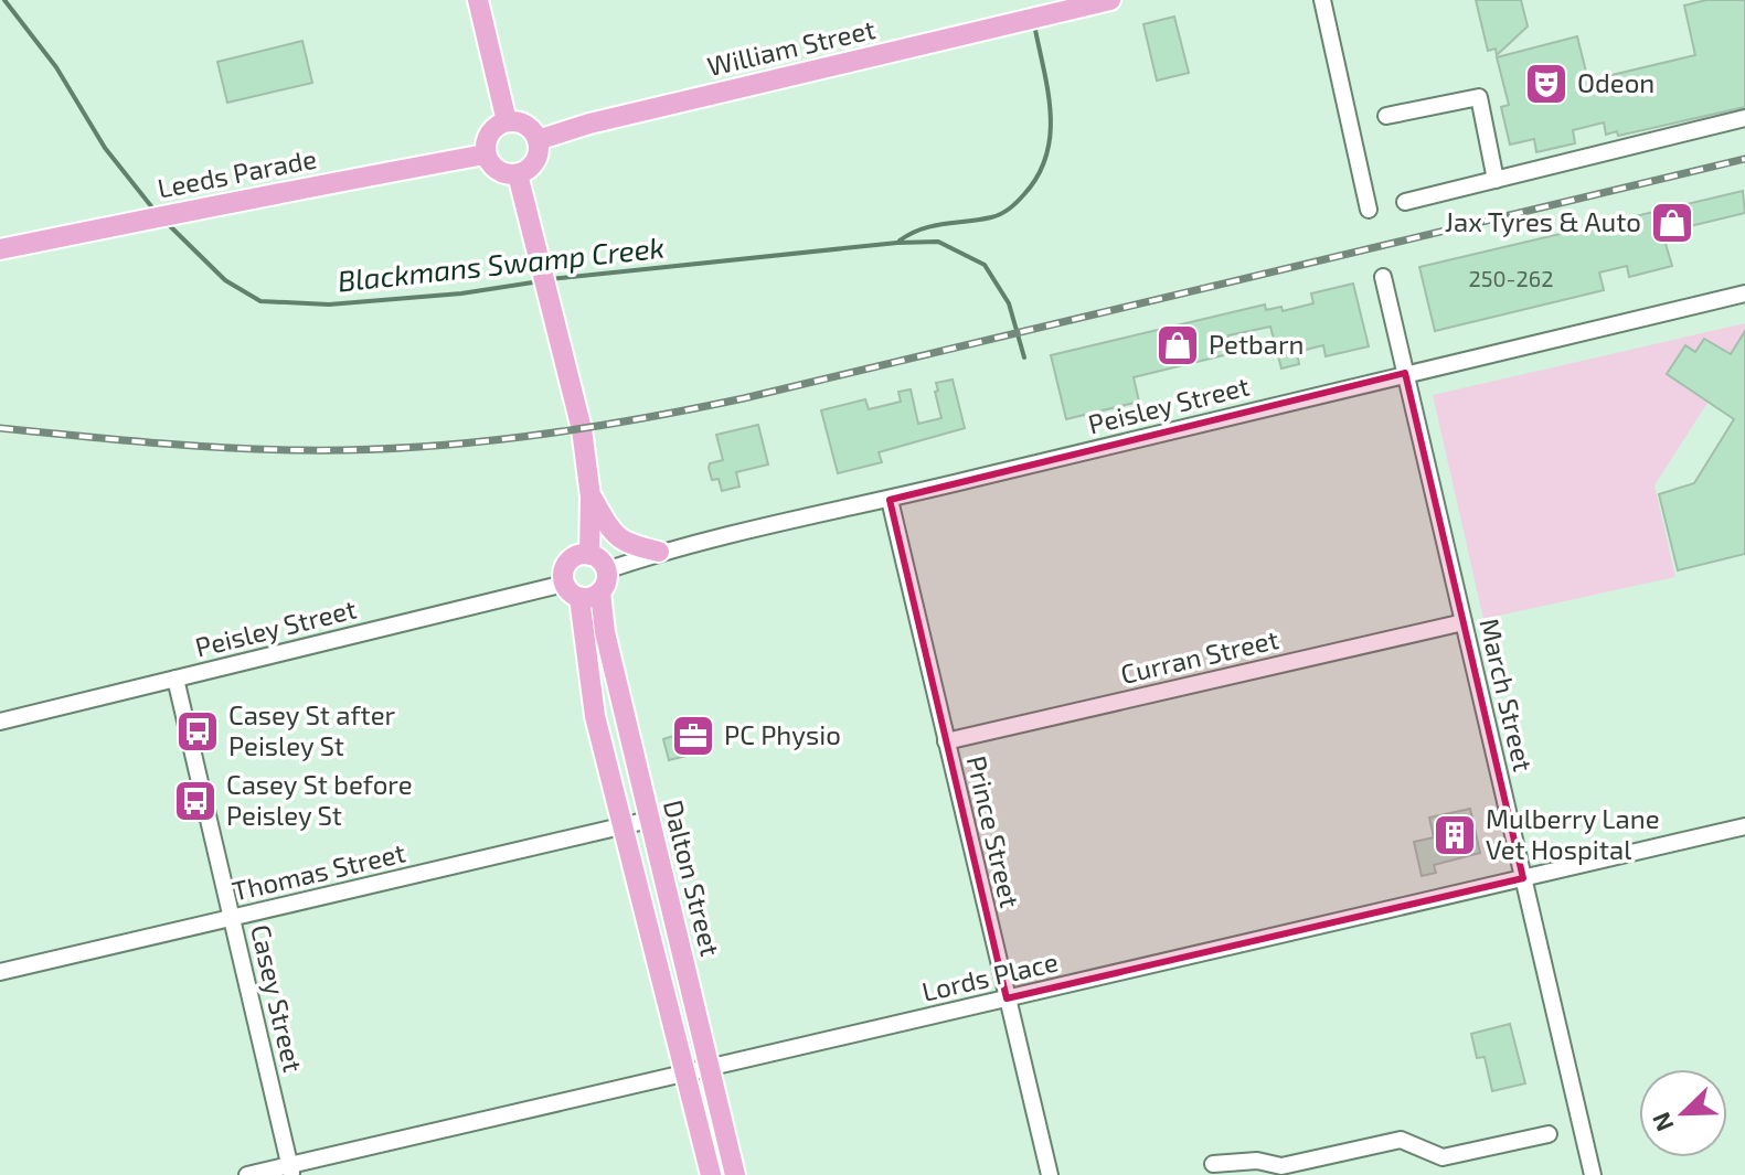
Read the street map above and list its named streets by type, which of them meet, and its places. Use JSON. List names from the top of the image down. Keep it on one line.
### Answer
{"streets":{"main road":["William Street","Leeds Parade","Dalton Street"],"street":["Peisley Street","Curran Street","March Street","Prince Street","Thomas Street","Lords Place","Casey Street"]},"crossings":[["William Street","Leeds Parade"],["Peisley Street","March Street"],["Peisley Street","Prince Street"],["Peisley Street","Dalton Street"],["Peisley Street","Casey Street"],["Curran Street","March Street"],["Curran Street","Prince Street"],["March Street","Lords Place"],["Prince Street","Lords Place"],["Thomas Street","Dalton Street"],["Thomas Street","Casey Street"],["Dalton Street","Lords Place"],["Lords Place","Casey Street"]],"water":["Blackmans Swamp Creek"],"places":{"theatre":["Odeon"],"shop":["Jax Tyres & Auto","Petbarn"],"bus stop":["Casey St after Peisley St","Casey St before Peisley St"],"office":["PC Physio"],"building":["Mulberry Lane Vet Hospital"]},"house_numbers":["250-262"],"north":"bottom left"}
